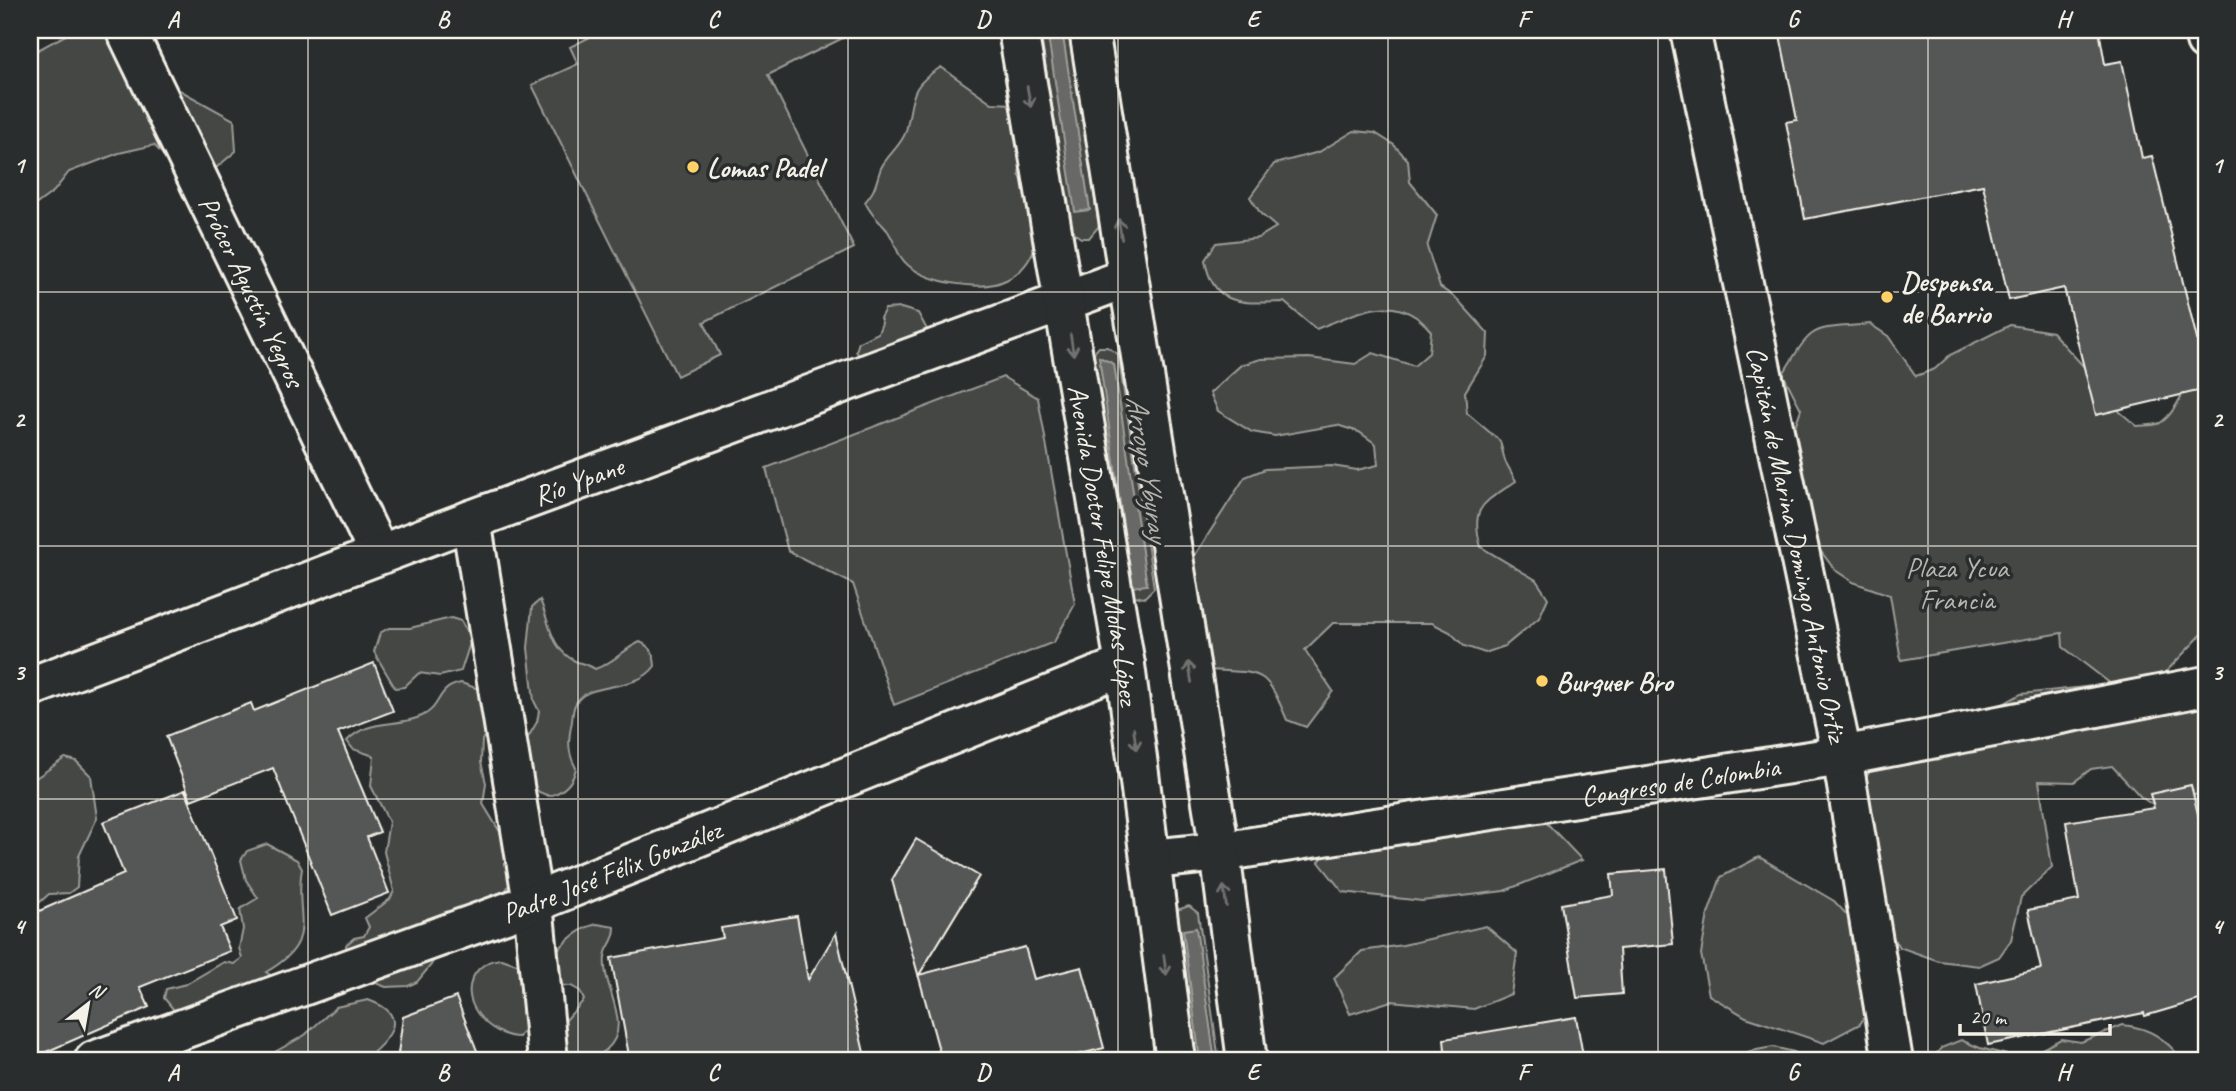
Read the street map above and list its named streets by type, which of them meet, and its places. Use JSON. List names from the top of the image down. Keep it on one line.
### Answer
{"streets":{"street":["Prócer Agustín Yegros","Río Ypane","Avenida Doctor Felipe Molas López","Capitán de Marina Domingo Antonio Ortiz","Congreso de Colombia","Padre José Félix González"]},"crossings":[["Prócer Agustín Yegros","Río Ypane"],["Río Ypane","Avenida Doctor Felipe Molas López"],["Avenida Doctor Felipe Molas López","Congreso de Colombia"],["Avenida Doctor Felipe Molas López","Padre José Félix González"],["Capitán de Marina Domingo Antonio Ortiz","Congreso de Colombia"]],"water":["Arroyo Ybyray"],"parks":["Plaza Ycua Francia"],"places":["Lomas Padel","Despensa de Barrio","Burguer Bro"],"scale_bar":"20 m","north":"top right","grid":{"columns":["A","B","C","D","E","F","G","H"],"rows":["1","2","3","4"]}}
